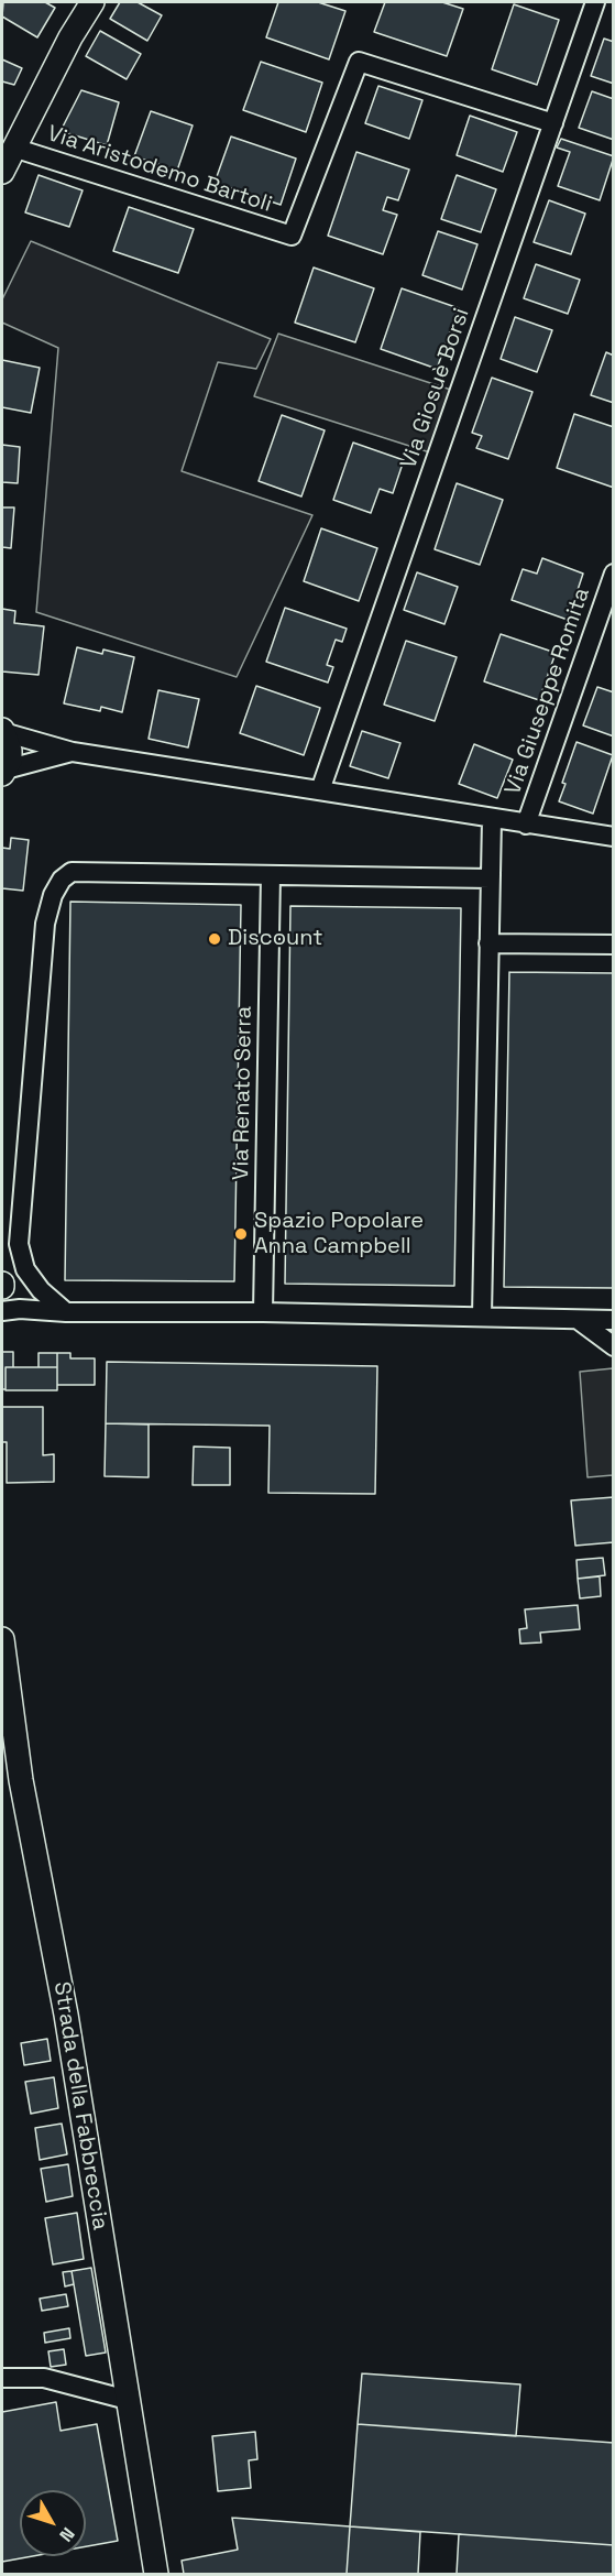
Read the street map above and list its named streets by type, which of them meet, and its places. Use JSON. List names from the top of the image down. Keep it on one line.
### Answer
{"streets":{"street":["Via Aristodemo Bartoli","Via Giosuè Borsi","Via Giuseppe Romita","Via Renato Serra","Strada della Fabbreccia"]},"crossings":[["Via Aristodemo Bartoli","Via Giosuè Borsi"]],"places":["Discount","Spazio Popolare Anna Campbell"],"north":"bottom right"}
